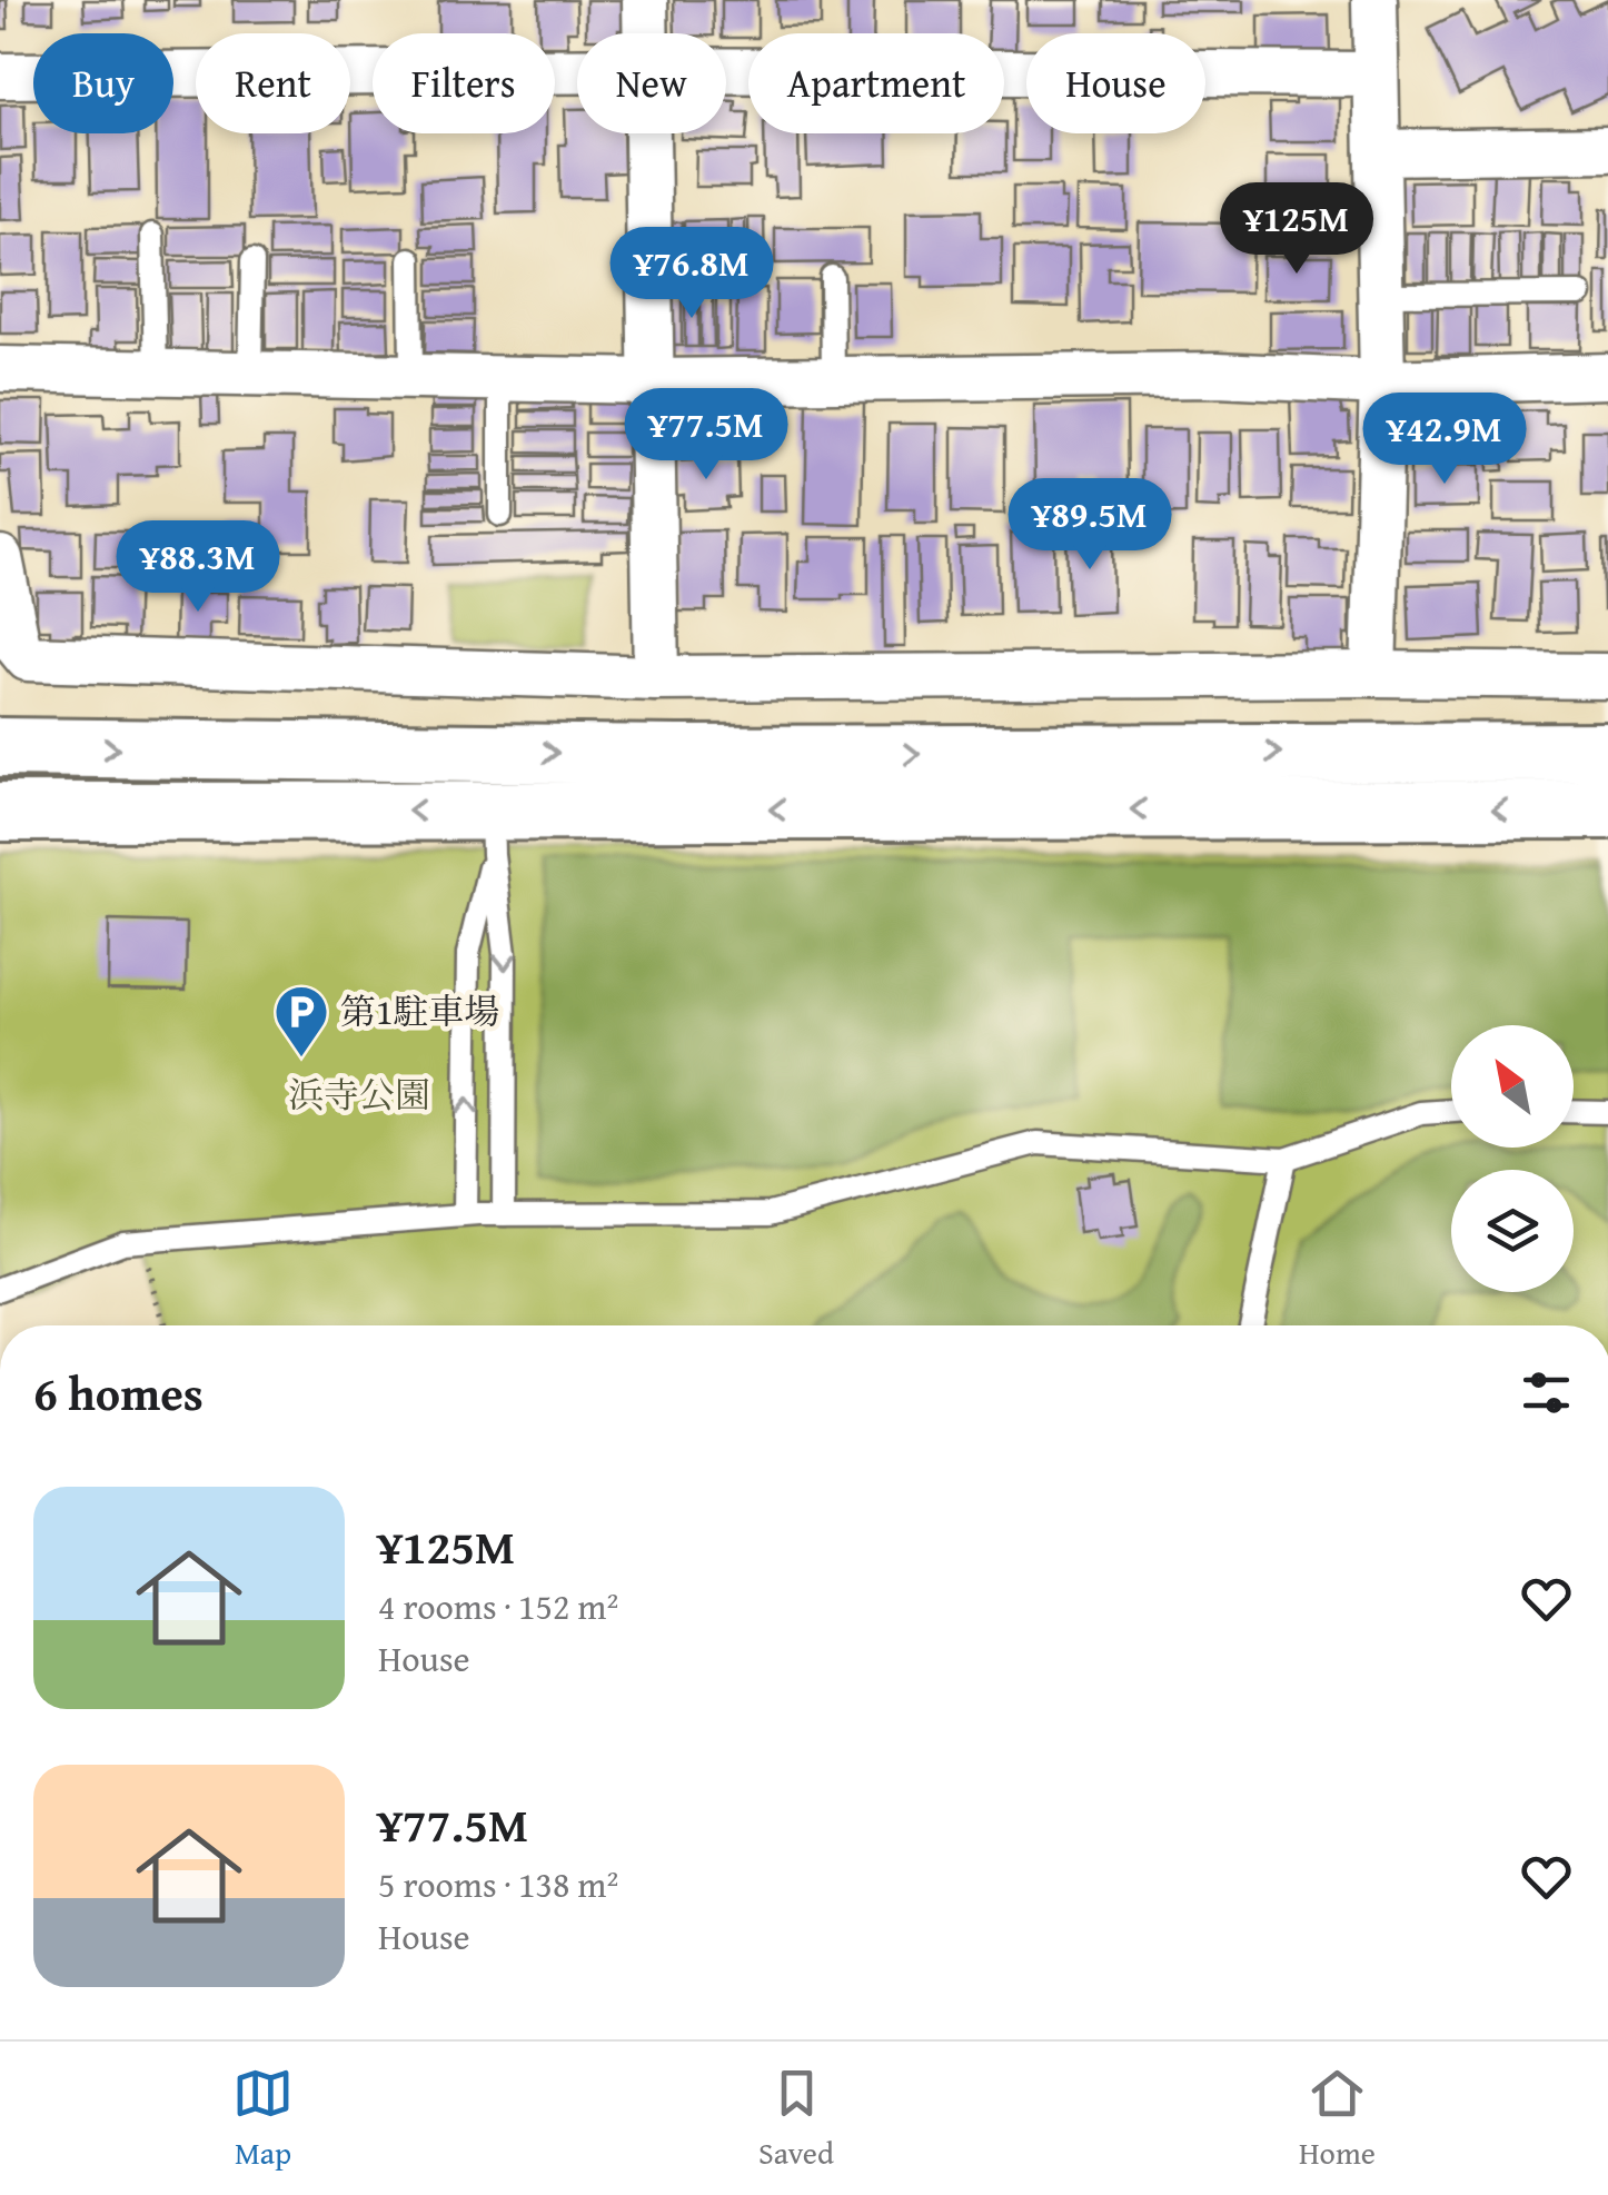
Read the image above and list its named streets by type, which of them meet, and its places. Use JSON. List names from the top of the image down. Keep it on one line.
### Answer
{"parks":["浜寺公園"],"places":{"parking":["第1駐車場"]},"north":"top left","page":{"chip":["Buy","Rent","Filters","New","Apartment","House"],"price":["¥125M","¥76.8M","¥77.5M","¥42.9M","¥89.5M","¥88.3M"],"heading":"6 homes","list":[{"name":"¥125M","note":"4 rooms · 152 m² · House"},{"name":"¥77.5M","note":"5 rooms · 138 m² · House"}],"tabs":["Map","Saved","Home"]}}
